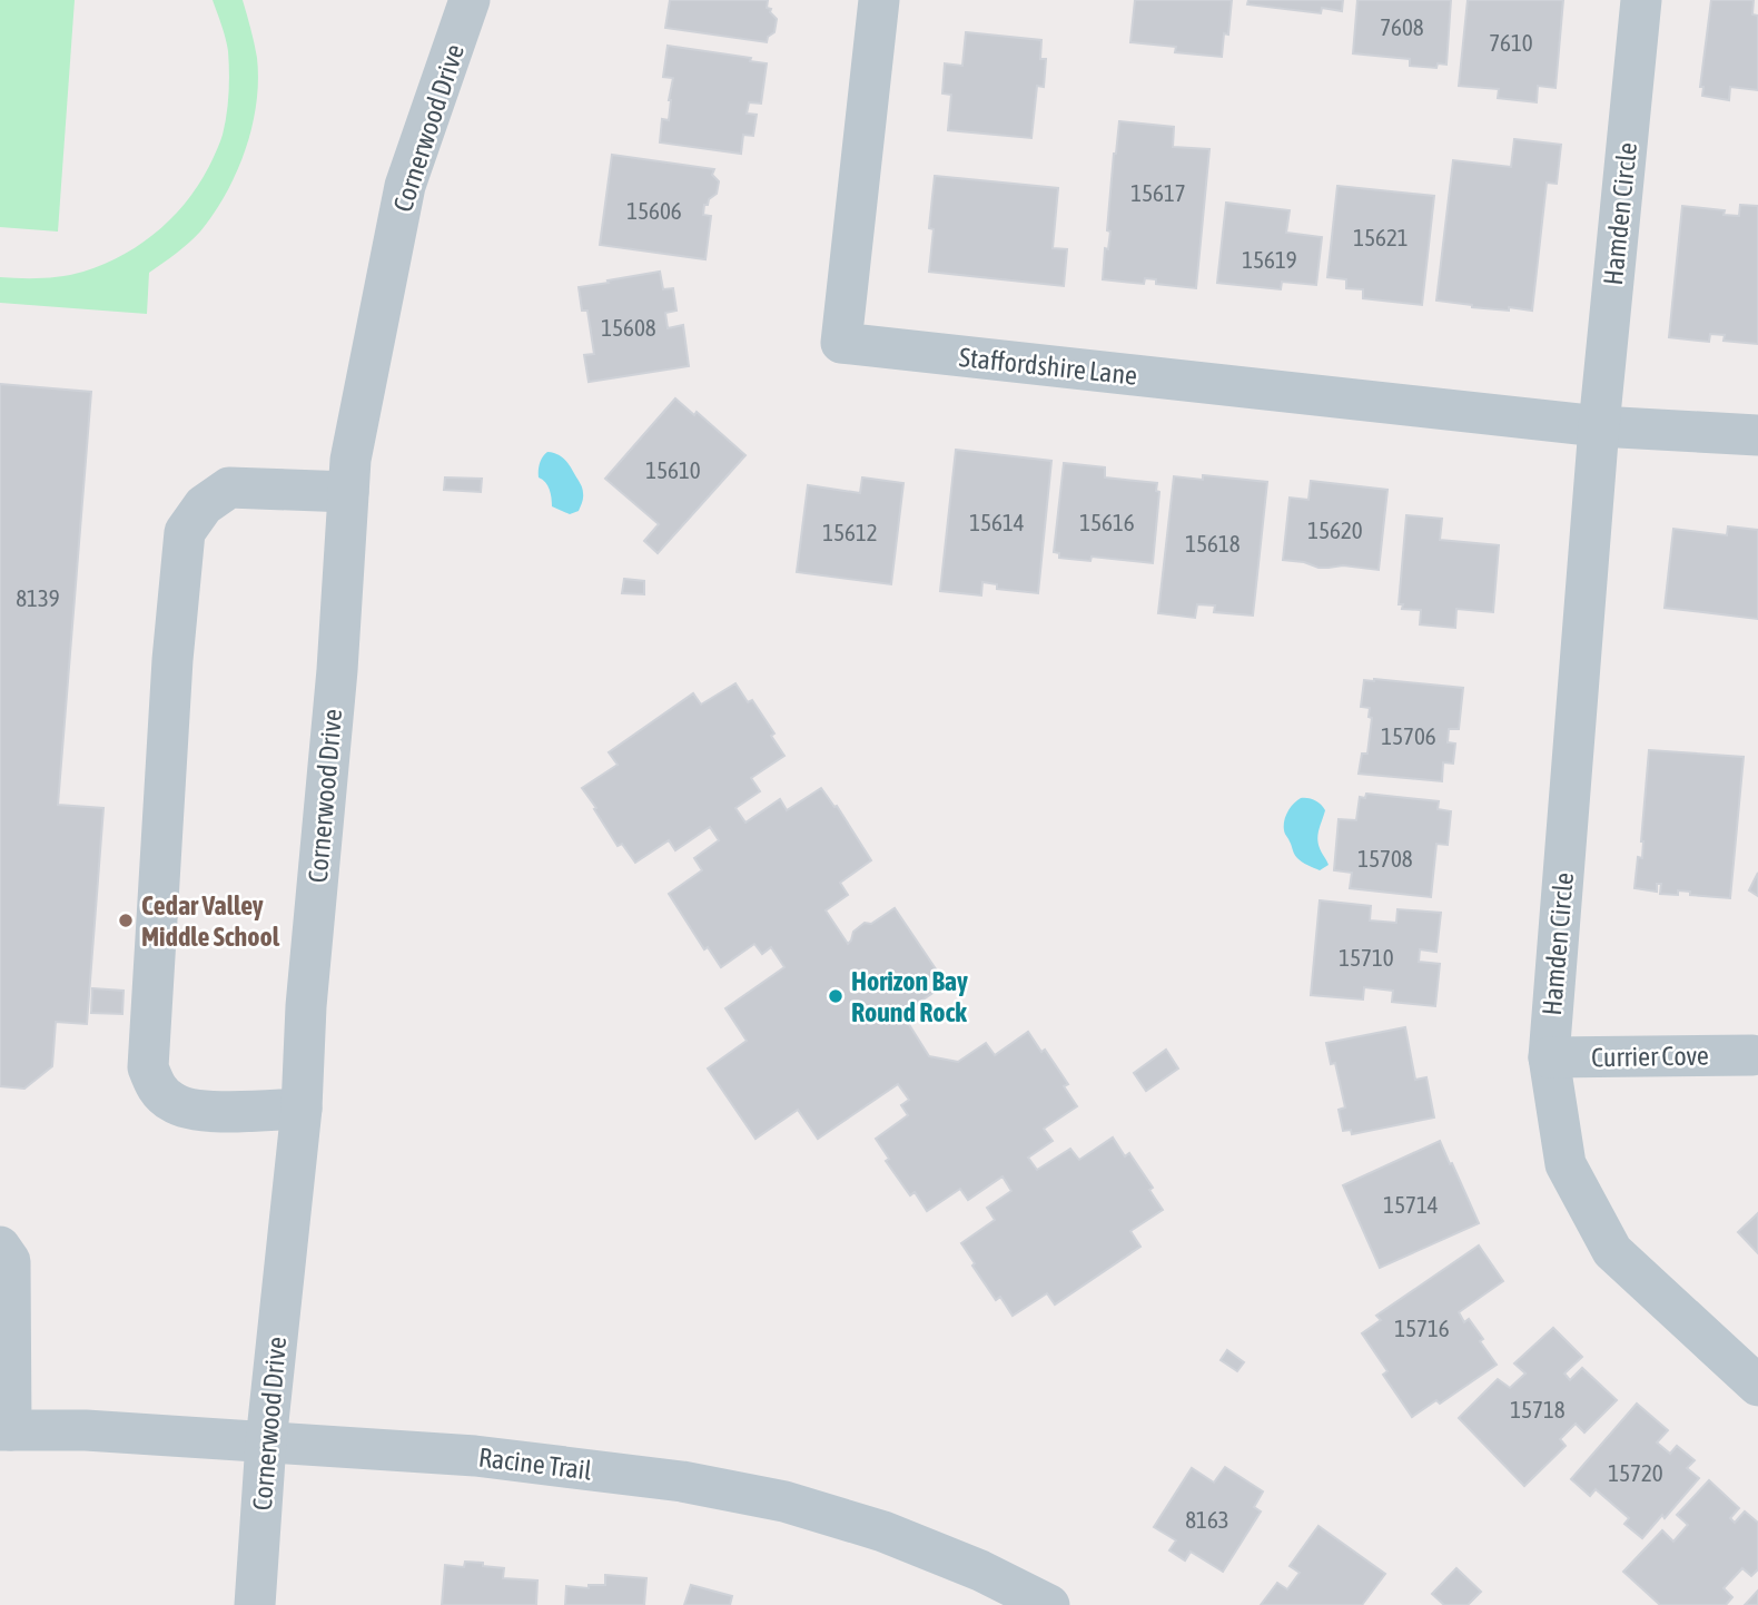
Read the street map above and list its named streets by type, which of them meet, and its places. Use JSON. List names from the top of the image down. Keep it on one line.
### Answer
{"streets":{"street":["Cornerwood Drive","Hamden Circle","Staffordshire Lane","Currier Cove","Racine Trail"]},"crossings":[["Cornerwood Drive","Racine Trail"],["Hamden Circle","Staffordshire Lane"],["Hamden Circle","Currier Cove"]],"places":["Cedar Valley Middle School","Horizon Bay Round Rock"],"house_numbers":["7608","7610","15617","15606","15621","15619","15608","15610","15614","15616","15620","15612","15618","8139","15706","15708","15710","15714","15716","15718","15720","8163"]}
